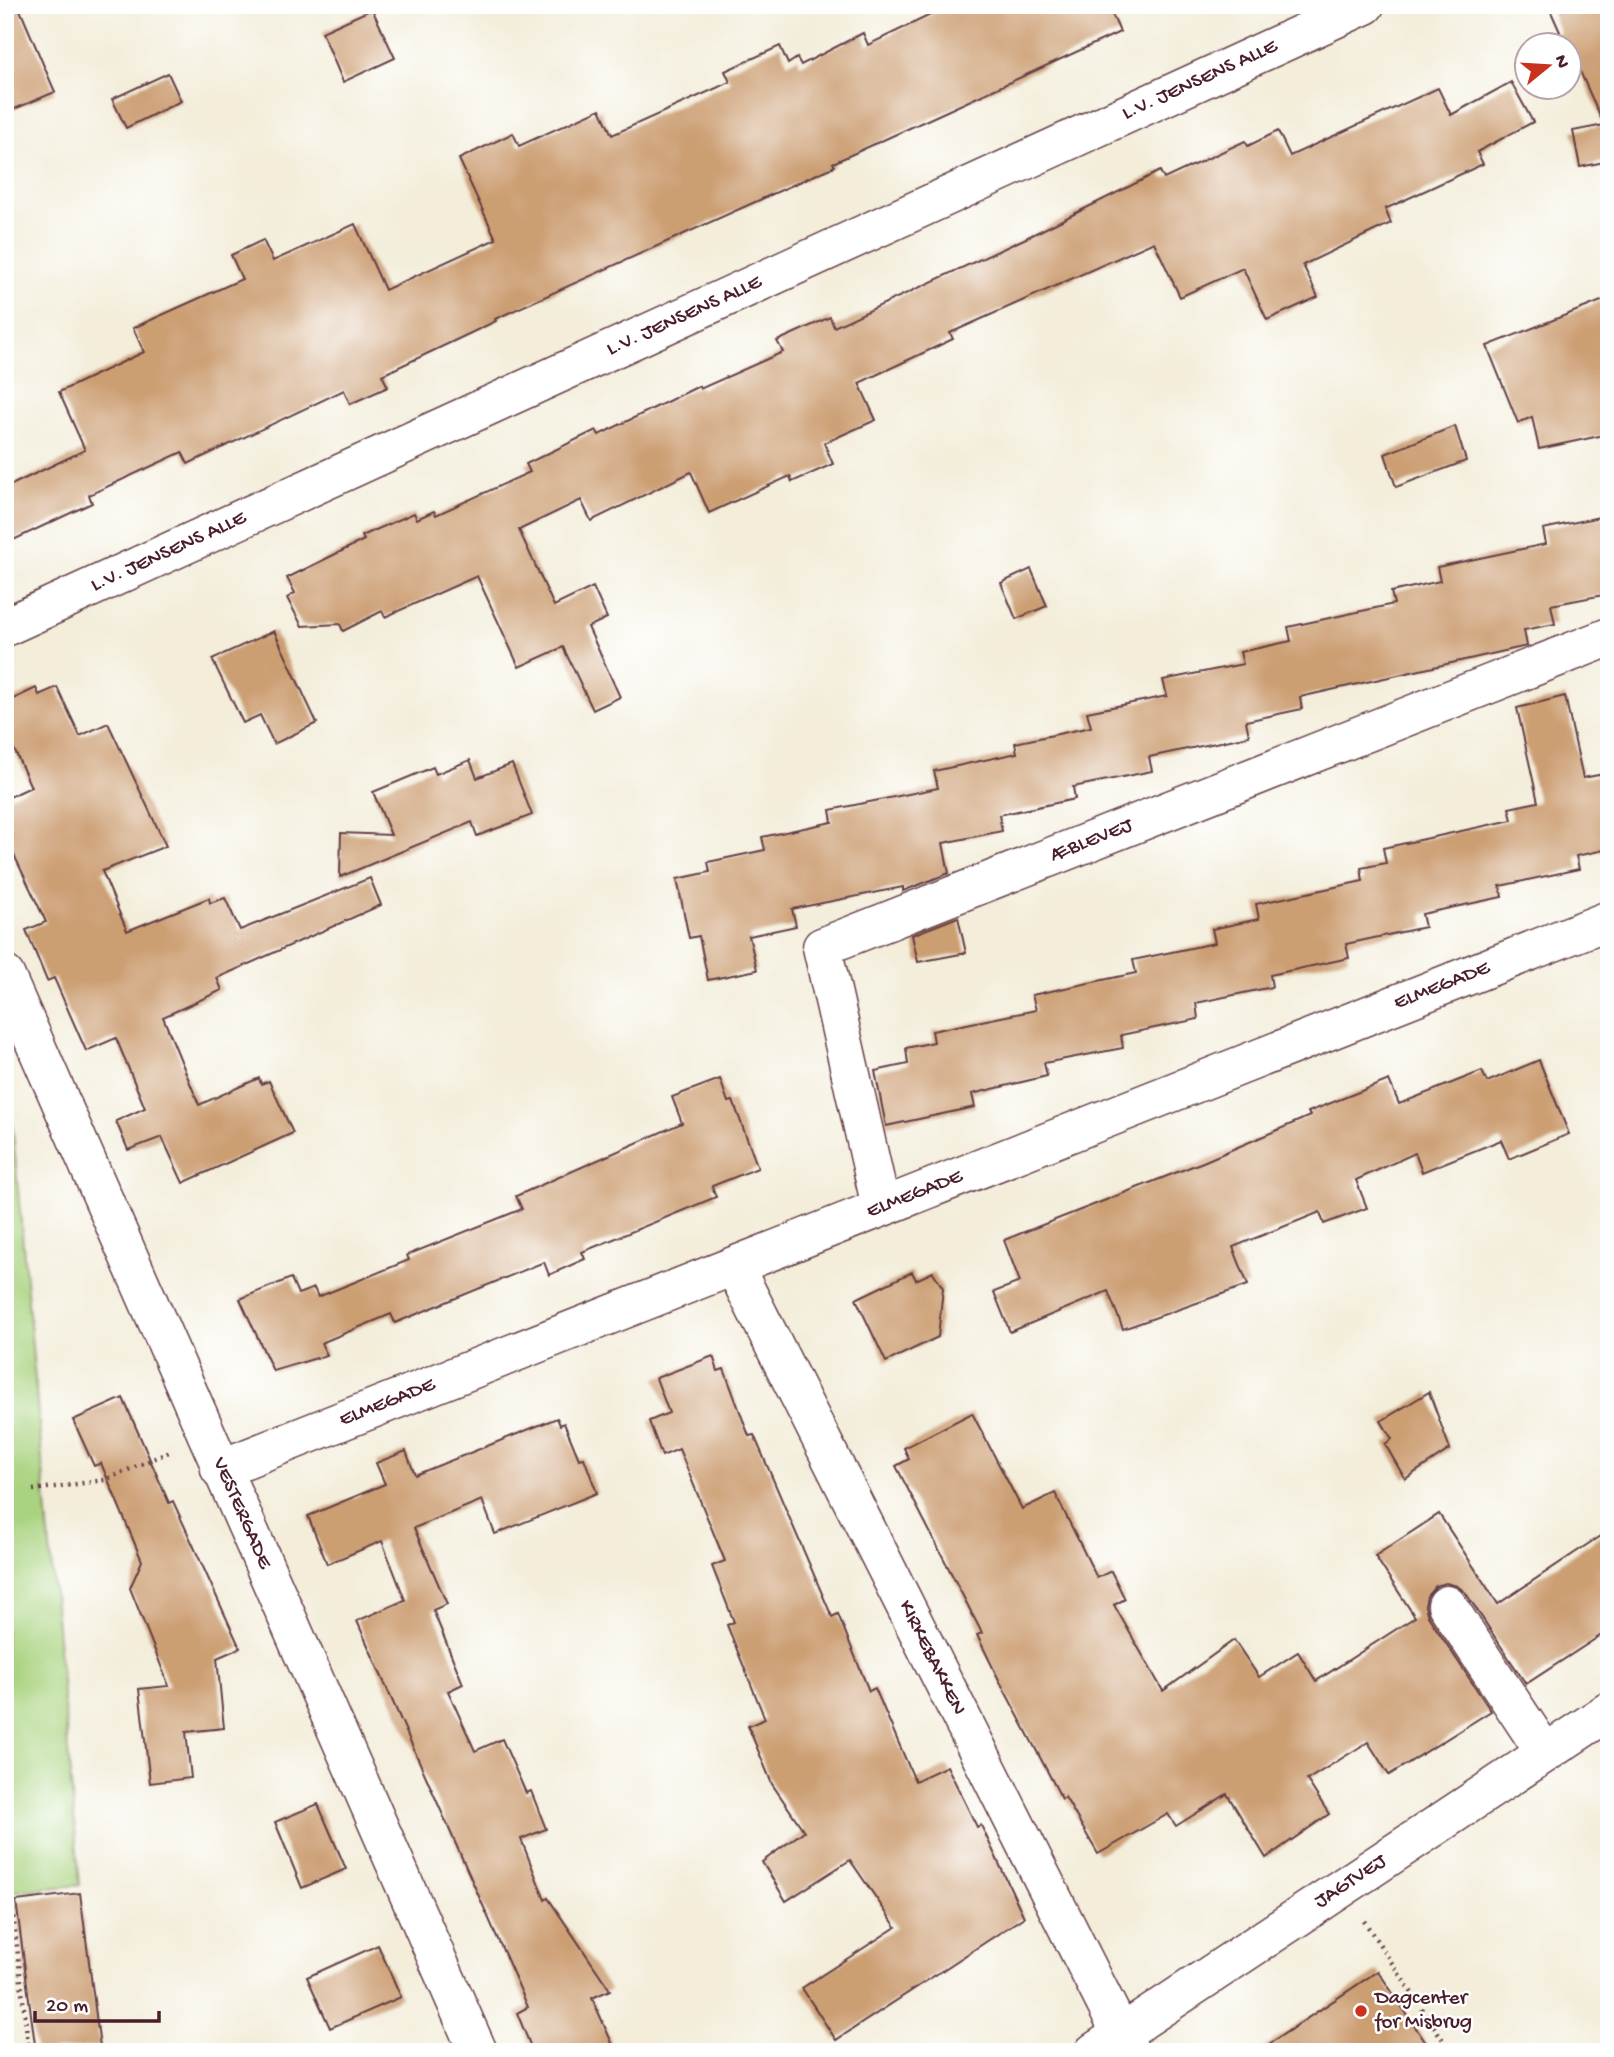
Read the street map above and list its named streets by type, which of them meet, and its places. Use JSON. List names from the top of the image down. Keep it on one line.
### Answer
{"streets":{"street":["L.V. JENSENS ALLE","ÆBLEVEJ","ELMEGADE","VESTERGADE","KIRKEBAKKEN","JAGTVEJ"]},"crossings":[["ÆBLEVEJ","ELMEGADE"],["ELMEGADE","VESTERGADE"],["ELMEGADE","KIRKEBAKKEN"],["KIRKEBAKKEN","JAGTVEJ"]],"places":["Dagcenter for Misbrug"],"scale_bar":"20 m","north":"right"}
